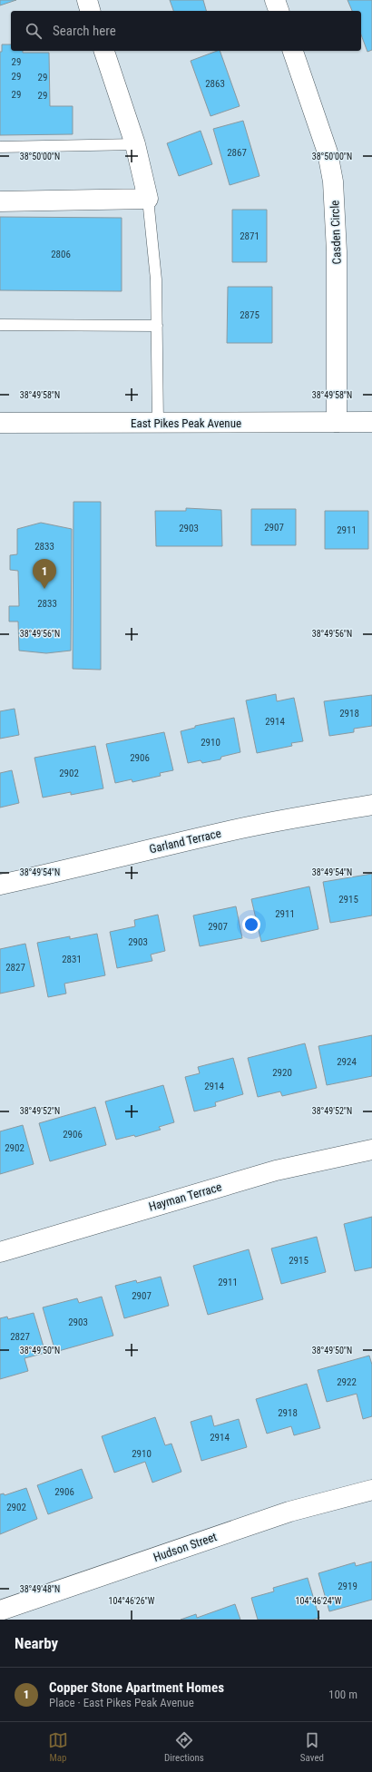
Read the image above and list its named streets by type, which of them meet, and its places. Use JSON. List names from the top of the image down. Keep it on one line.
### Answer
{"streets":{"street":["Casden Circle","East Pikes Peak Avenue","Garland Terrace","Hayman Terrace","Hudson Street"]},"crossings":[["Casden Circle","East Pikes Peak Avenue"]],"house_numbers":["29","29","29","2863","29","29","2867","2871","2806","2875","2907","2903","2911","2833","2833","2918","2914","2910","2906","2902","2915","2911","2907","2903","2831","2827","2924","2920","2914","2906","2902","2915","2911","2907","2903","2827","2922","2918","2914","2910","2906","2902","2919"],"page":{"search":"Search here","pins":"1","heading":"Nearby","list":[{"mark":"1","name":"Copper Stone Apartment Homes","note":"Place · East Pikes Peak Avenue","value":"100 m"}],"nav":["Map","Directions","Saved"]},"coordinates":["38°50'00\"N","38°49'58\"N","38°49'56\"N","38°49'54\"N","38°49'52\"N","38°49'50\"N","38°49'48\"N","104°46'26\"W","104°46'24\"W"]}
